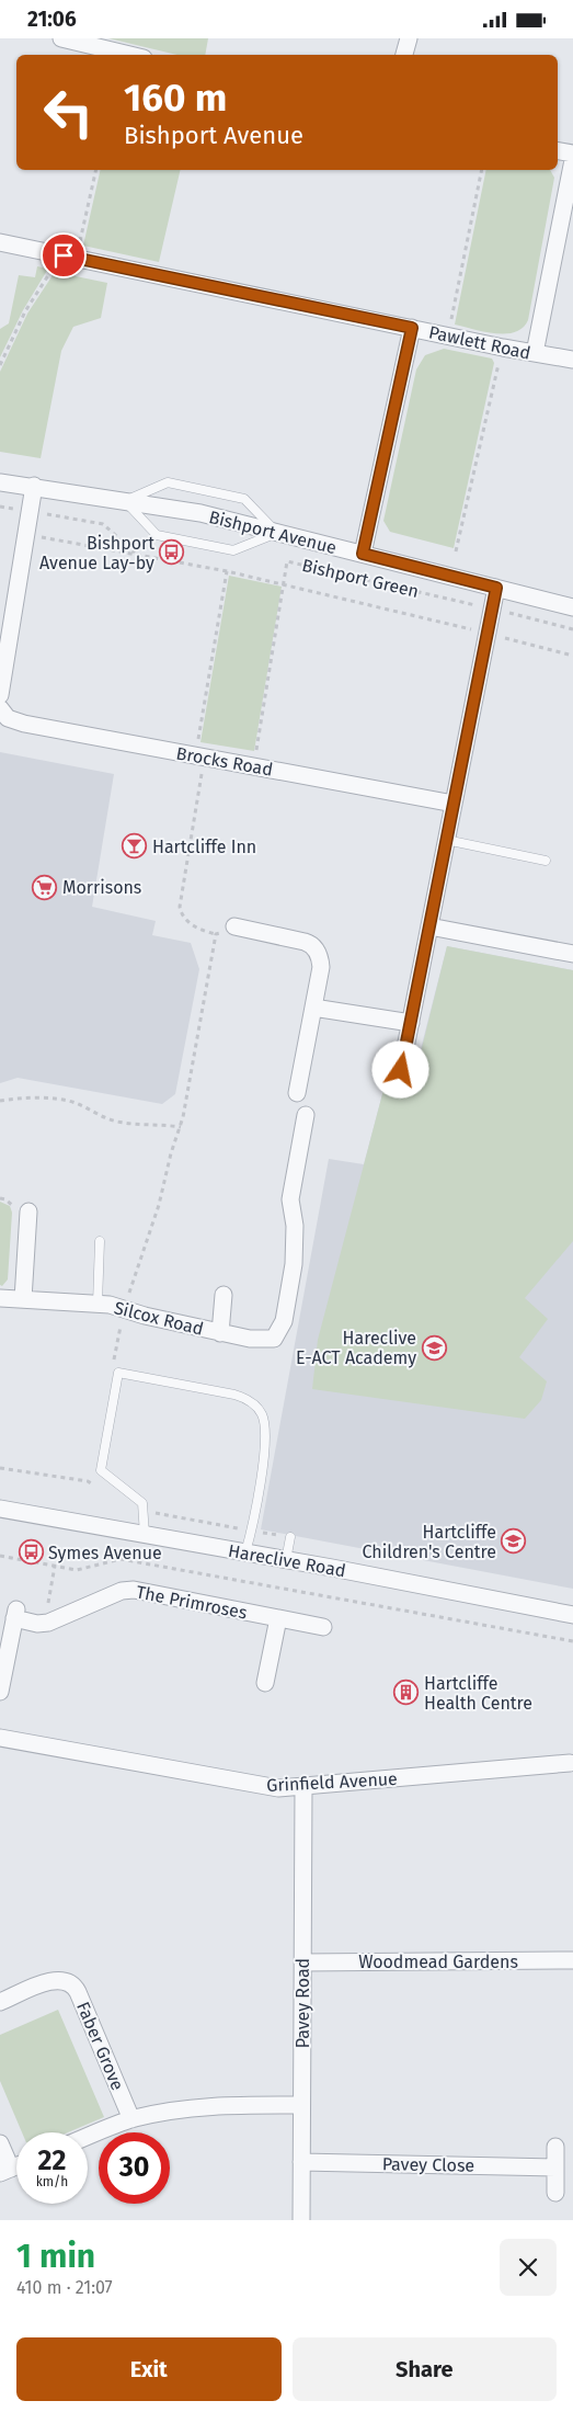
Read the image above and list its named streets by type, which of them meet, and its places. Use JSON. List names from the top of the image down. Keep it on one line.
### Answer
{"streets":{"street":["Pawlett Road","Bishport Avenue","Brocks Road","Silcox Road","Hareclive Road","The Primroses","Grinfield Avenue","Woodmead Gardens","Pavey Road","Faber Grove","Pavey Close"],"path":["Bishport Green"]},"crossings":[["Bishport Green","Brocks Road"],["Grinfield Avenue","Pavey Road"],["Woodmead Gardens","Pavey Road"],["Pavey Road","Pavey Close"]],"places":{"bus stop":["Bishport Avenue Lay-by","Symes Avenue"],"bar":["Hartcliffe Inn"],"supermarket":["Morrisons"],"school or university":["Hareclive E-ACT Academy","Hartcliffe Children's Centre"],"building":["Hartcliffe Health Centre"]},"page":{"status":"21:06","turn":["160 m","Bishport Avenue"],"speed":"22 km/h","limit":"30","heading":["1 min","410 m · 21:07"],"buttons":["Exit","Share"]}}
